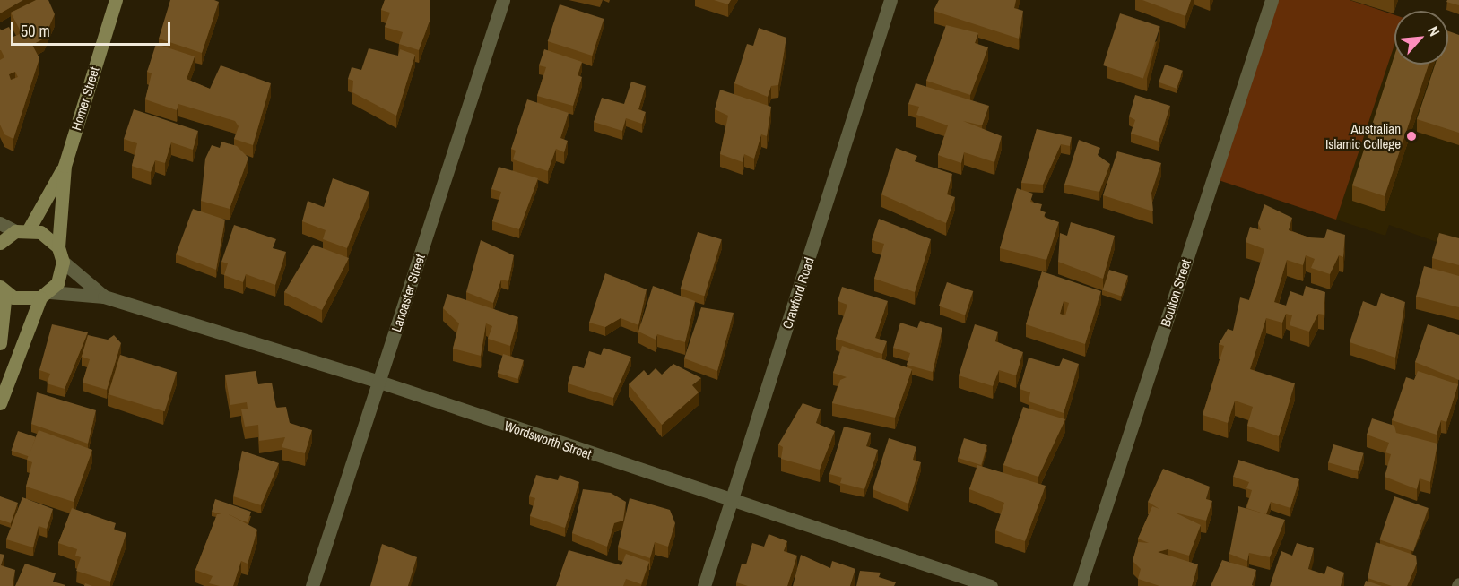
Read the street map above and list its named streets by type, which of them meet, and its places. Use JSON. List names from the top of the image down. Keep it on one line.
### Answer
{"streets":{"street":["Homer Street","Lancaster Street","Crawford Road","Boulton Street","Wordsworth Street"]},"crossings":[["Lancaster Street","Wordsworth Street"],["Crawford Road","Wordsworth Street"]],"places":["Australian Islamic College"],"scale_bar":"50 m","north":"top right"}
